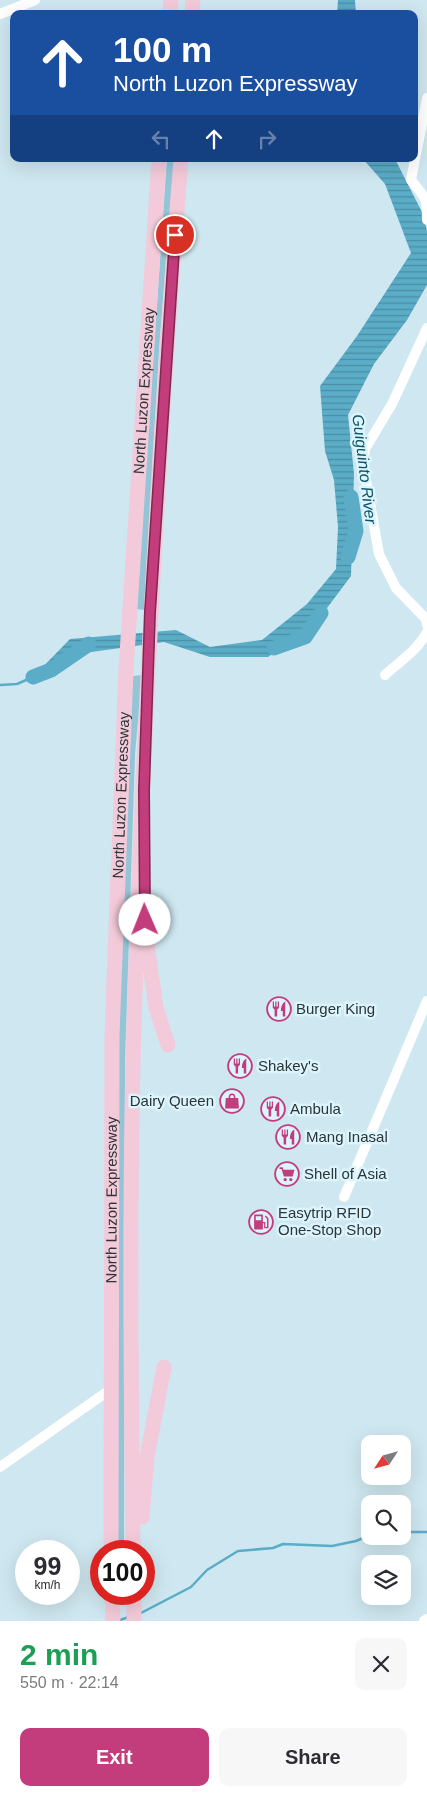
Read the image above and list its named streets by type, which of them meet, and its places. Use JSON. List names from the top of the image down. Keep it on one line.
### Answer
{"streets":{"highway":["North Luzon Expressway"]},"water":["Guiguinto River"],"places":{"restaurant":["Burger King","Shakey's","Ambula","Mang Inasal"],"shop":["Dairy Queen"],"supermarket":["Shell of Asia"],"fuel station":["Easytrip RFID One-Stop Shop"]},"north":"bottom left","page":{"turn":["100 m","North Luzon Expressway"],"speed":"99 km/h","limit":"100","heading":["2 min","550 m · 22:14"],"buttons":["Exit","Share"]}}
